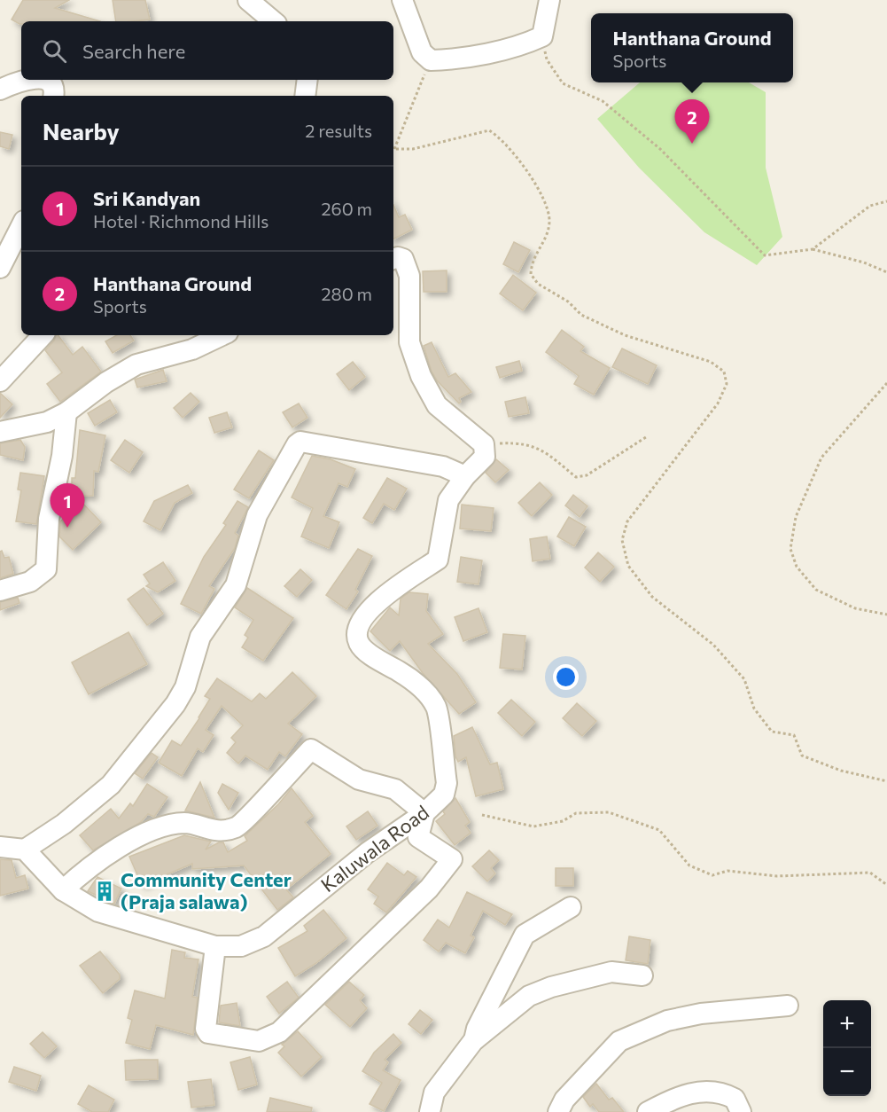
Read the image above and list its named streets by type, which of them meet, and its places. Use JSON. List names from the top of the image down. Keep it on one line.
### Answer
{"streets":{"street":["Kaluwala Road"]},"places":{"building":["Community Center (Praja salawa)"]},"page":{"popup":["Hanthana Ground","Sports"],"search":"Search here","heading":["Nearby","2 results"],"pins":["2","1"],"list":[{"mark":"1","name":"Sri Kandyan","note":"Hotel · Richmond Hills","value":"260 m"},{"mark":"2","name":"Hanthana Ground","note":"Sports","value":"280 m"}],"map_buttons":["+","−"]}}
